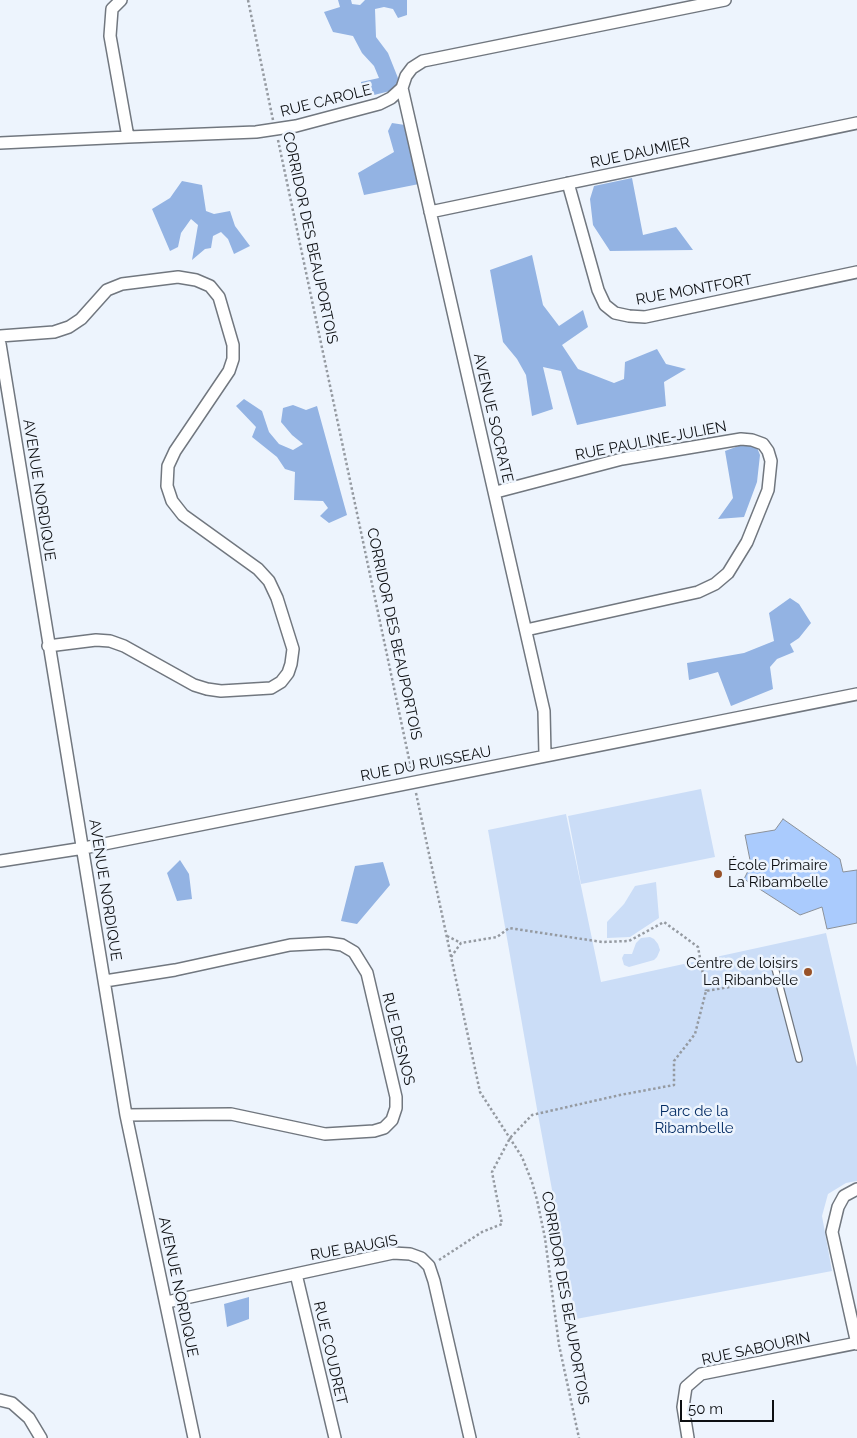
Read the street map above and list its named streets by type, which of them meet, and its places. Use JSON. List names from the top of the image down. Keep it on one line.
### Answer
{"streets":{"street":["RUE CAROLE","RUE DAUMIER","RUE MONTFORT","AVENUE SOCRATE","RUE PAULINE-JULIEN","AVENUE NORDIQUE","RUE DU RUISSEAU","RUE DESNOS","RUE BAUGIS","RUE SABOURIN","RUE COUDRET"],"path":["CORRIDOR DES BEAUPORTOIS"]},"crossings":[["RUE CAROLE","CORRIDOR DES BEAUPORTOIS"],["RUE CAROLE","AVENUE SOCRATE"],["RUE DAUMIER","RUE MONTFORT"],["RUE DAUMIER","AVENUE SOCRATE"],["CORRIDOR DES BEAUPORTOIS","RUE DU RUISSEAU"],["AVENUE SOCRATE","RUE PAULINE-JULIEN"],["AVENUE SOCRATE","RUE DU RUISSEAU"],["AVENUE NORDIQUE","RUE DU RUISSEAU"],["AVENUE NORDIQUE","RUE DESNOS"],["AVENUE NORDIQUE","RUE BAUGIS"],["RUE BAUGIS","RUE COUDRET"]],"parks":["Parc de la Ribambelle"],"places":["École Primaire La Ribambelle","Centre de loisirs La Ribanbelle"],"scale_bar":"50 m"}
